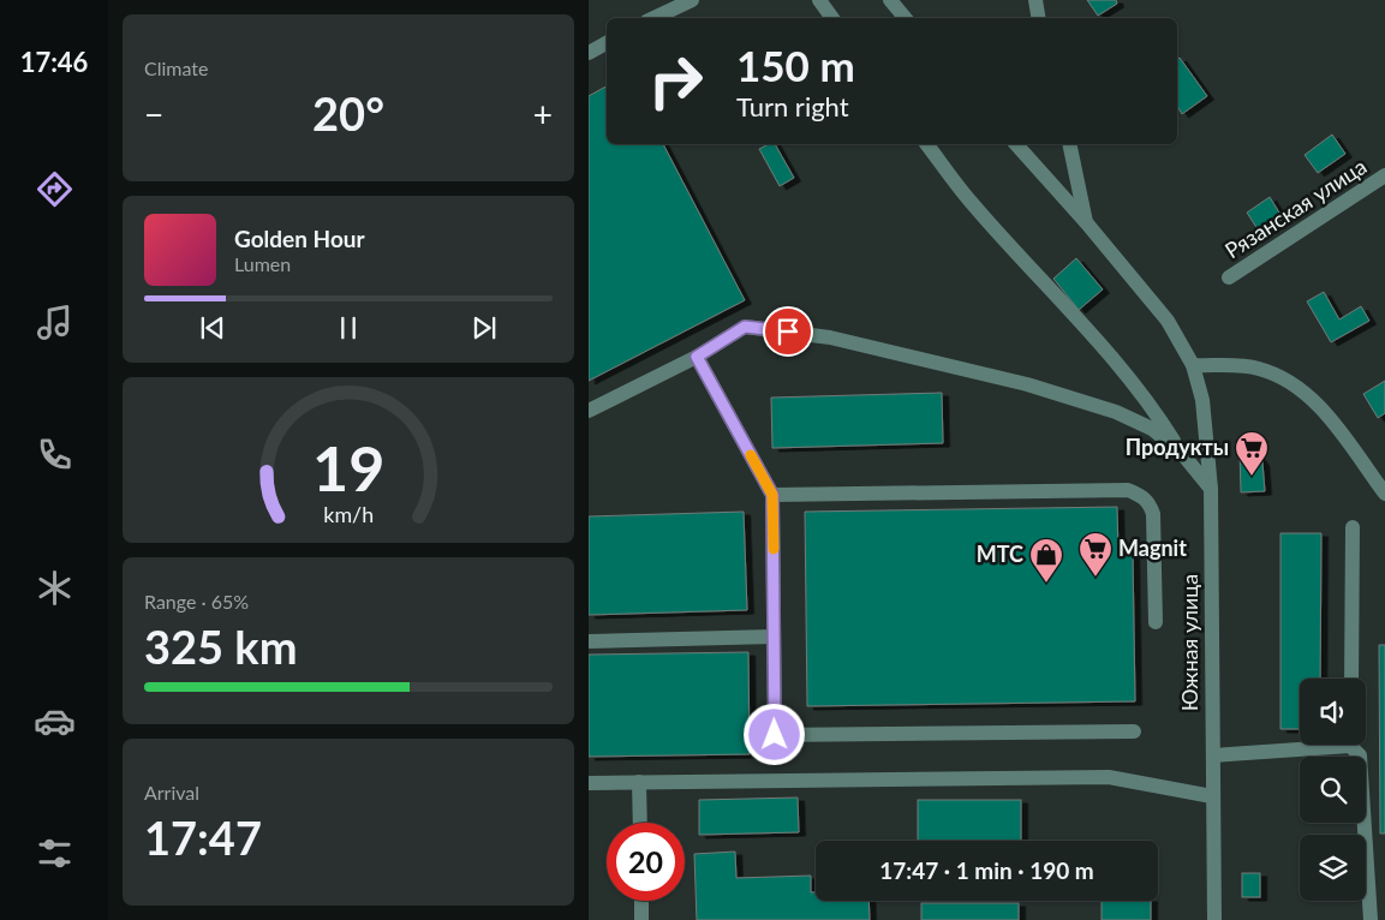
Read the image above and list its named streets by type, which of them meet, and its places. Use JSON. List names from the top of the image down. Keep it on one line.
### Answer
{"streets":{"street":["Рязанская улица","Южная улица"]},"places":{"supermarket":["Продукты","Magnit"],"shop":["МТС"]},"page":{"tabs":"17:46","tile":["Climate",["Range · 65%","325 km"],["Arrival","17:47"]],"turn":["150 m","Turn right"],"heat":["−","20°","+"],"song":["Golden Hour","Lumen"],"limit":"20","trip":"17:47 · 1 min · 190 m","gauge":["19","km/h"]}}
